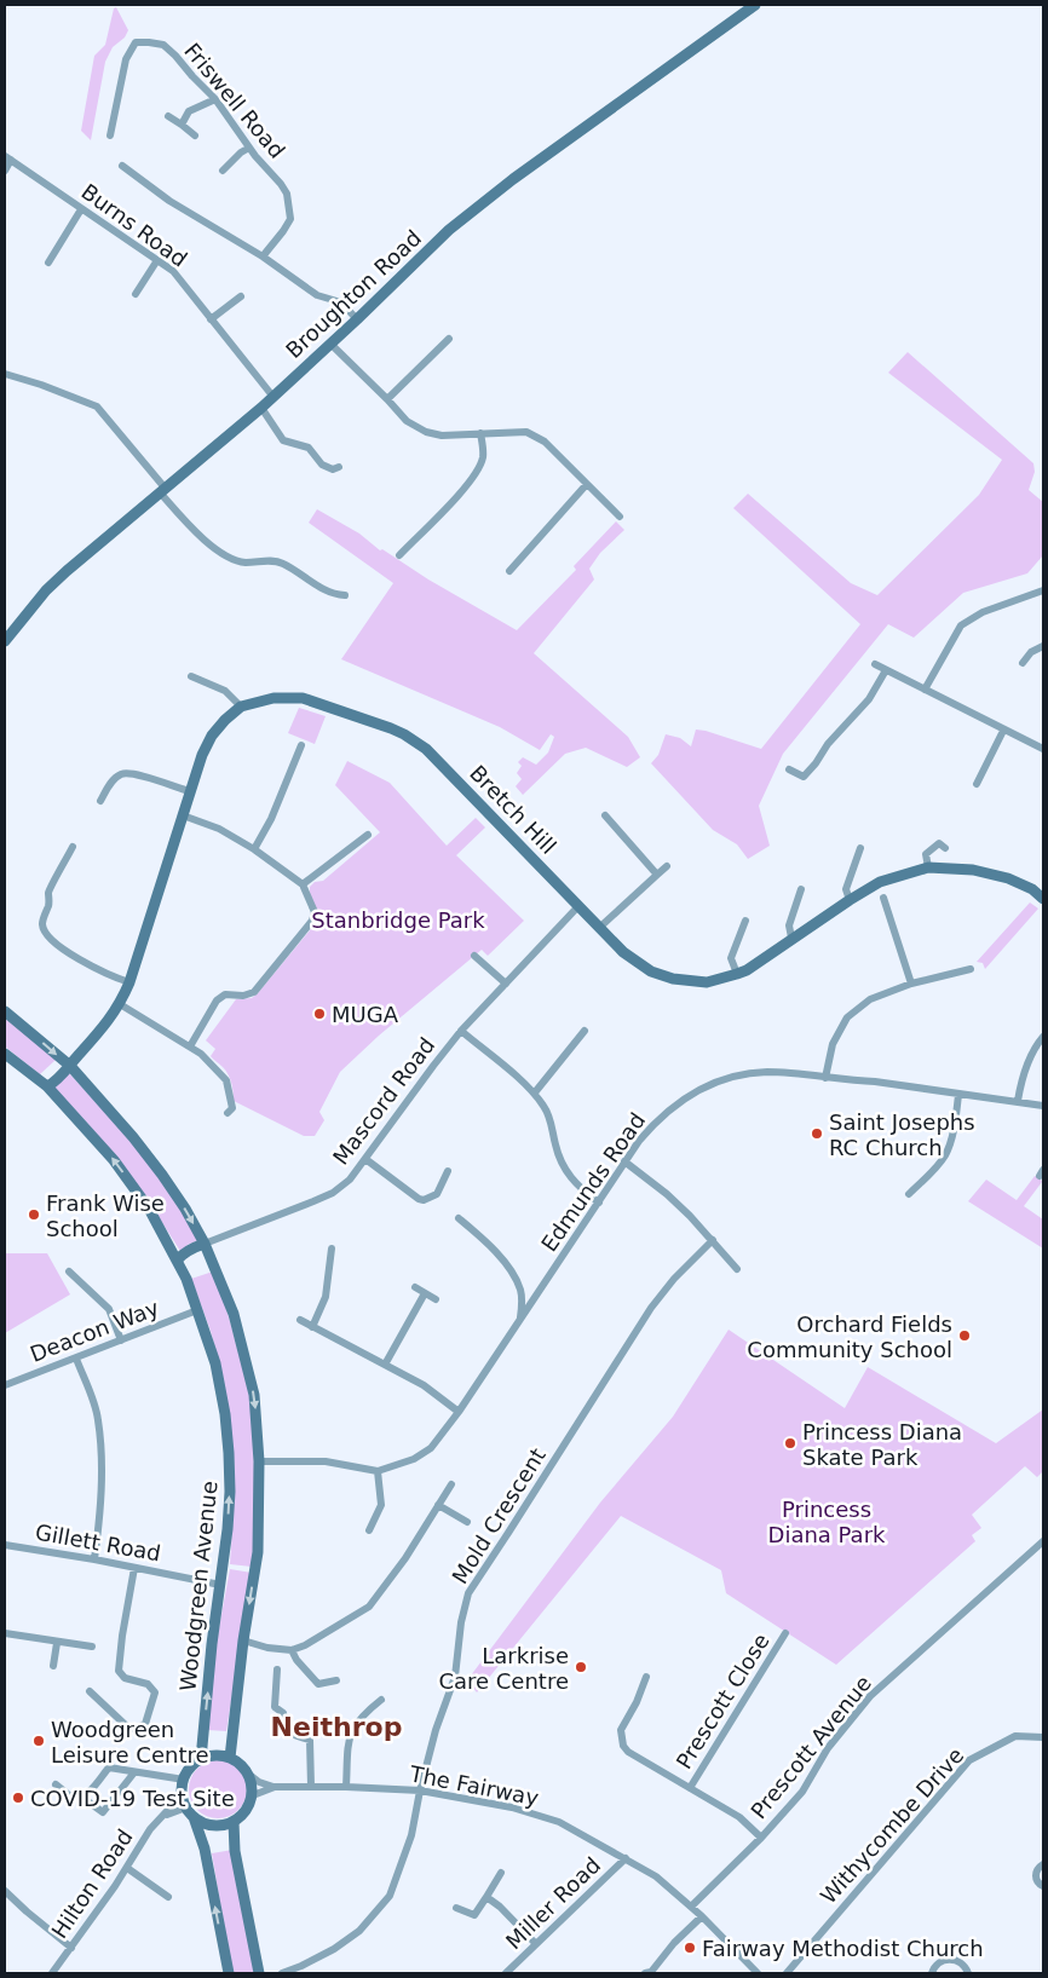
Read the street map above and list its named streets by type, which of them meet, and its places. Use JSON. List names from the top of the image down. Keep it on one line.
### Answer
{"streets":{"street":["Friswell Road","Burns Road","Broughton Road","Bretch Hill","Mascord Road","Edmunds Road","Deacon Way","Mold Crescent","Gillett Road","Woodgreen Avenue","Prescott Close","Prescott Avenue","The Fairway","Withycombe Drive","Hilton Road","Miller Road"]},"crossings":[["Burns Road","Broughton Road"],["Bretch Hill","Mascord Road"],["Bretch Hill","Woodgreen Avenue"],["Mascord Road","Woodgreen Avenue"],["Deacon Way","Woodgreen Avenue"],["Mold Crescent","The Fairway"],["Gillett Road","Woodgreen Avenue"],["Woodgreen Avenue","The Fairway"],["Woodgreen Avenue","Hilton Road"],["Prescott Close","Prescott Avenue"],["Prescott Avenue","The Fairway"],["The Fairway","Hilton Road"],["The Fairway","Miller Road"]],"districts":["Neithrop"],"parks":["Stanbridge Park","Princess Diana Park"],"places":["MUGA","Saint Josephs RC Church","Frank Wise School","Orchard Fields Community School","Princess Diana Skate Park","Larkrise Care Centre","Woodgreen Leisure Centre","COVID-19 Test Site","Fairway Methodist Church"]}
